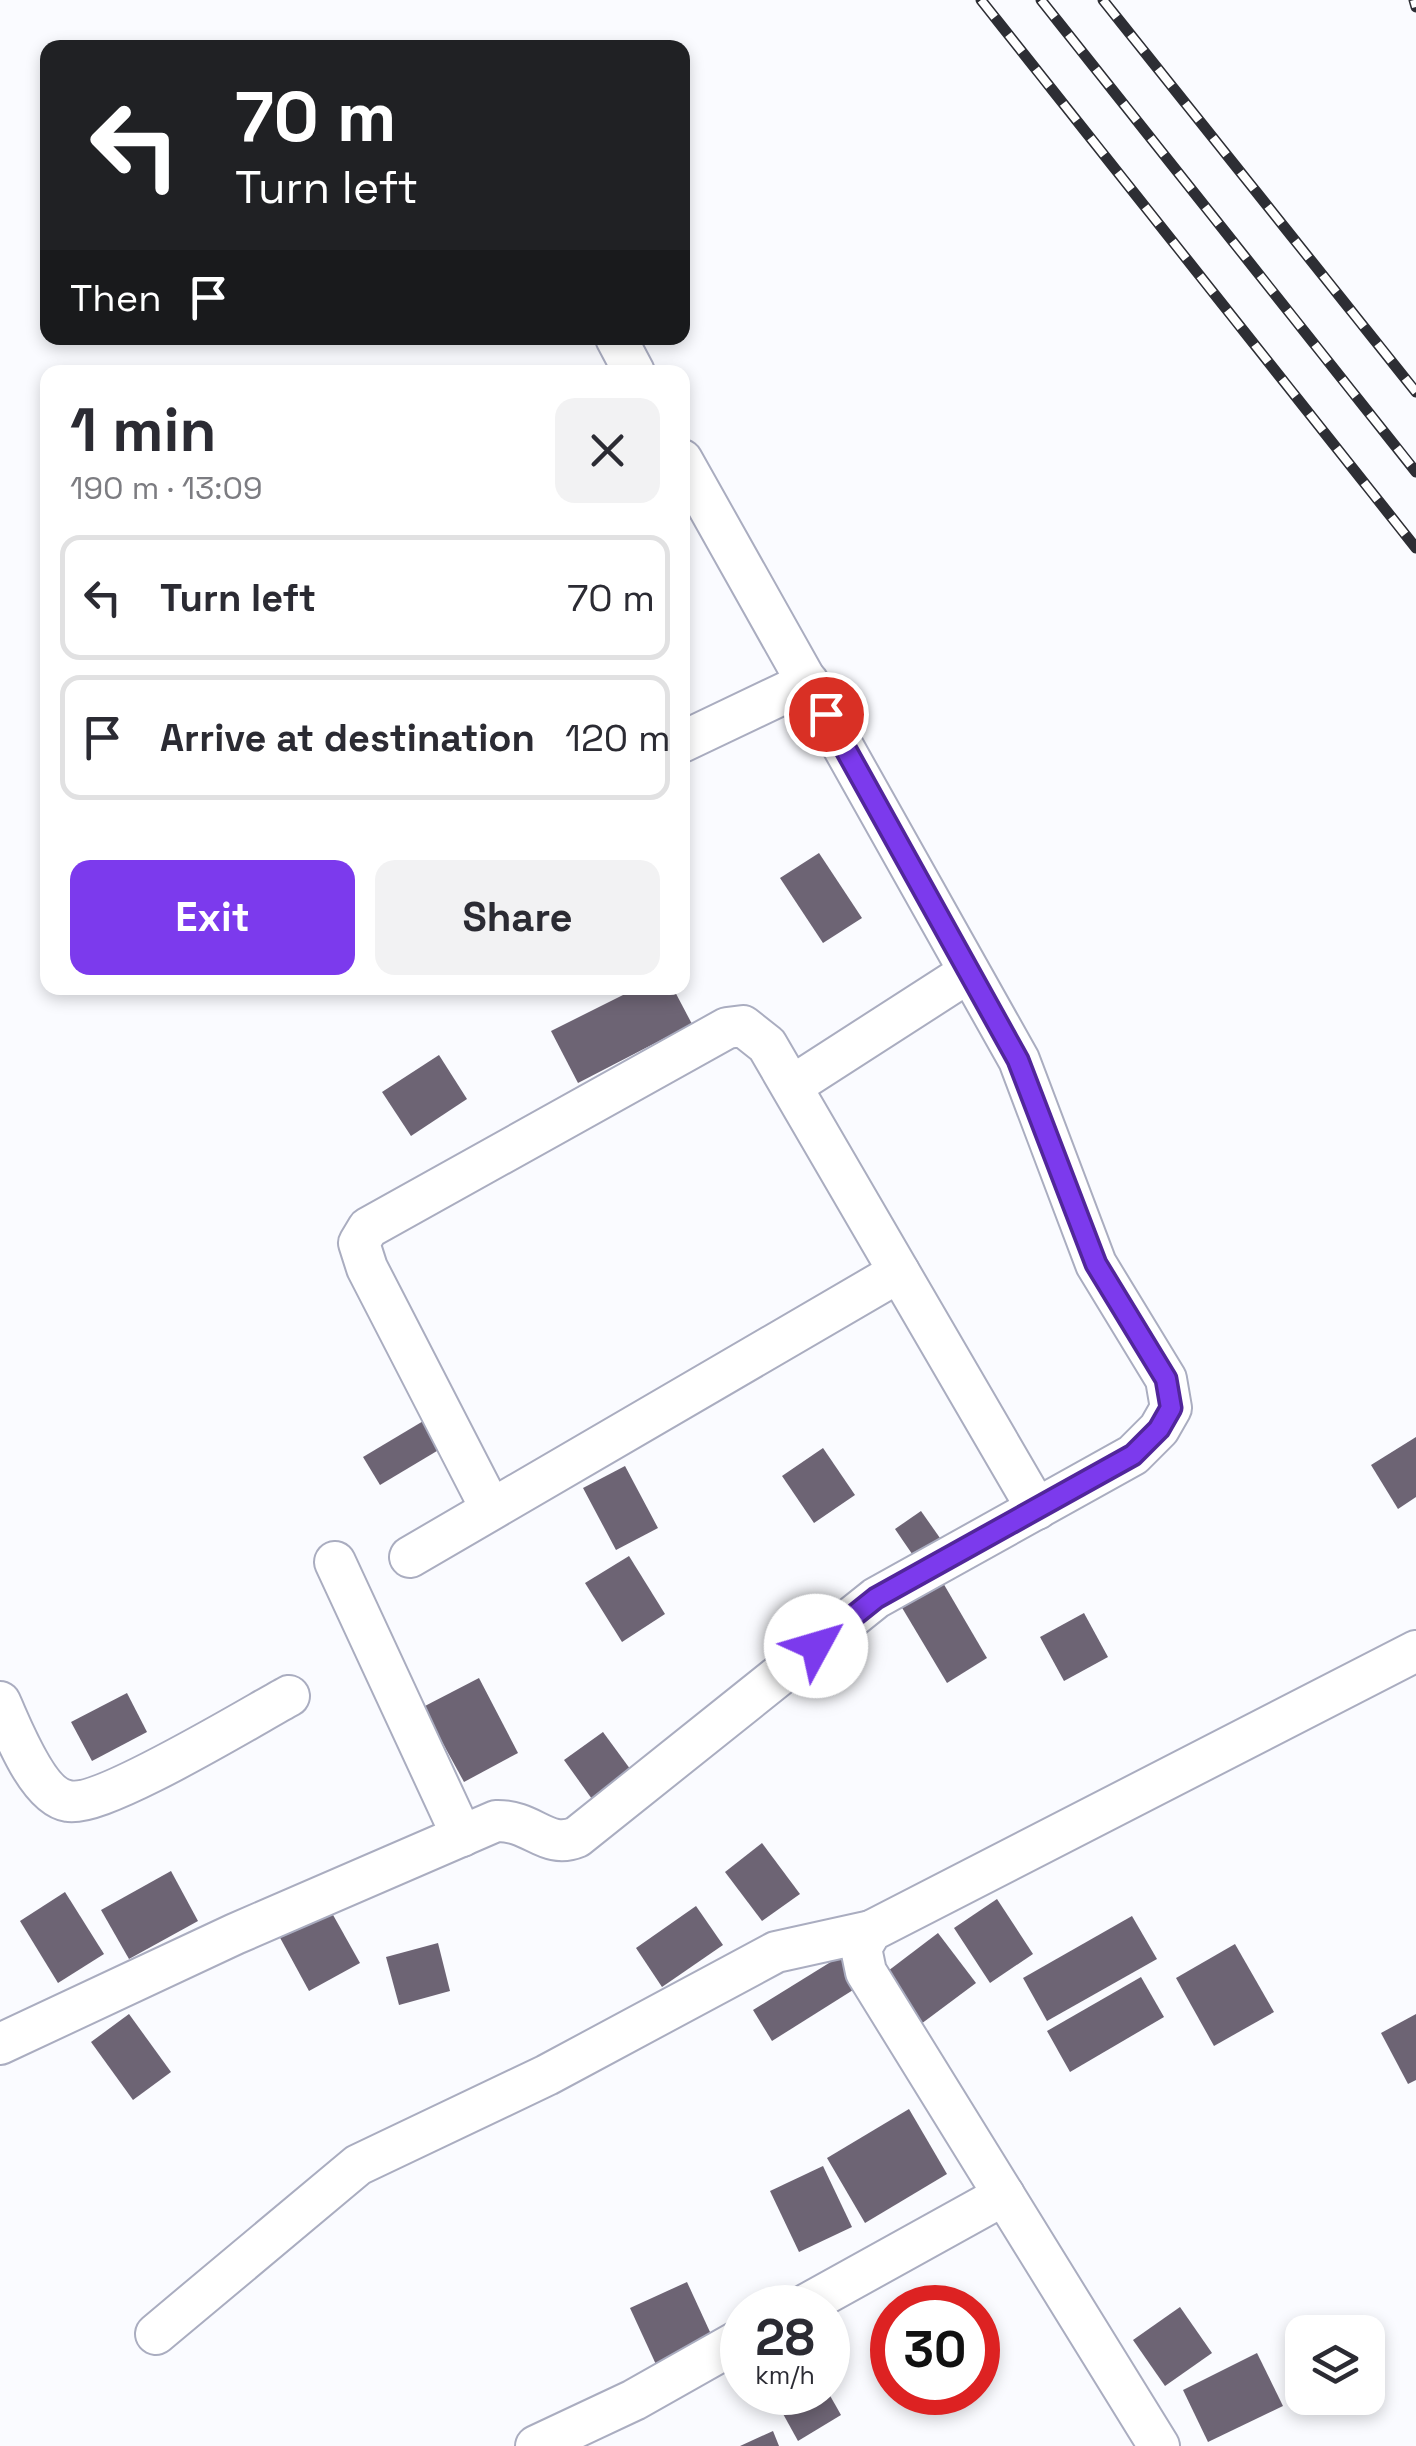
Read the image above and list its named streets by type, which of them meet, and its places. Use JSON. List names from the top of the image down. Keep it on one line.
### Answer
{"page":{"turn":["70 m","Turn left"],"then":"Then","heading":["1 min","190 m · 13:09"],"list":[{"name":"Turn left","value":"70 m"},{"name":"Arrive at destination","value":"120 m"}],"buttons":["Exit","Share"],"speed":"28 km/h","limit":"30"}}
